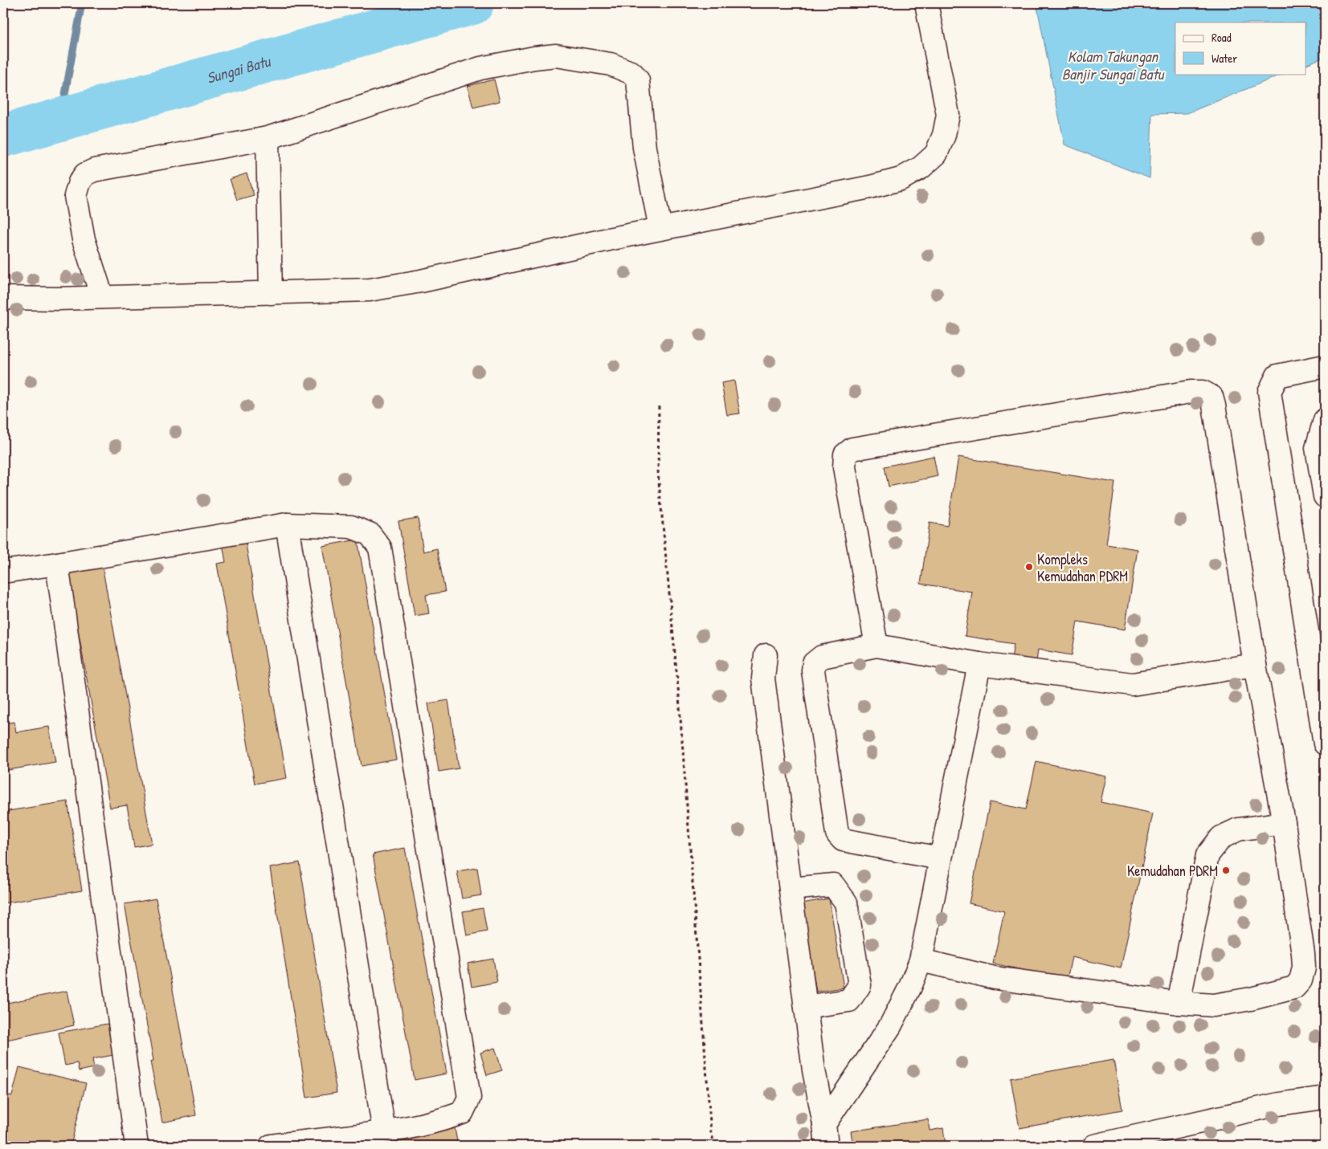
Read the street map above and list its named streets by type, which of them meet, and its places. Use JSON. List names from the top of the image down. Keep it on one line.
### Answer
{"water":["Kolam Takungan Banjir Sungai Batu","Sungai Batu"],"places":["Kompleks Kemudahan PDRM","Kemudahan PDRM"],"legend":["Road","Water"]}
